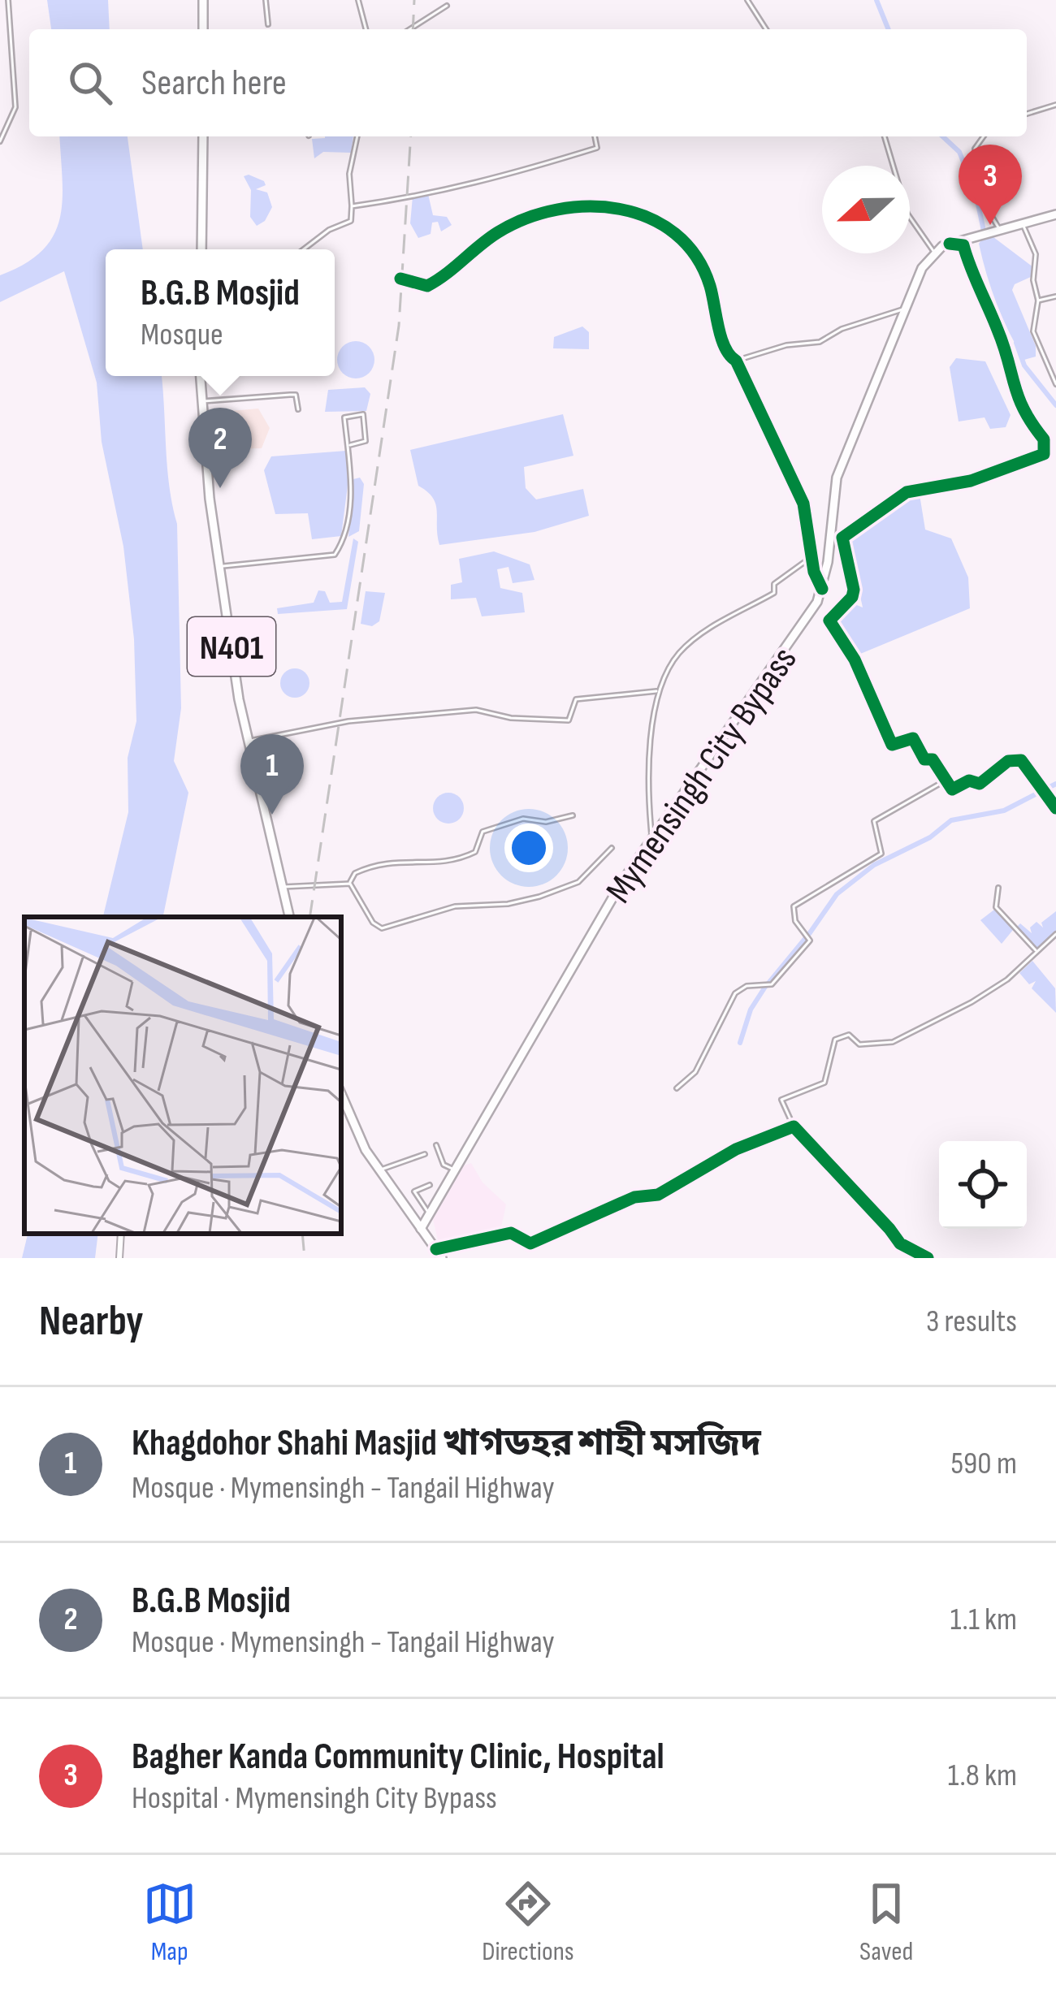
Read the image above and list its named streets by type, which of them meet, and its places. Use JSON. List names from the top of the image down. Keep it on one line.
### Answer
{"streets":{"highway":["N401","Mymensingh City Bypass"]},"north":"left","page":{"search":"Search here","pins":["3","2","1"],"popup":["B.G.B Mosjid","Mosque"],"heading":["Nearby","3 results"],"list":[{"mark":"1","name":"Khagdohor Shahi Masjid খাগডহর শাহী মসজিদ","note":"Mosque · Mymensingh - Tangail Highway","value":"590 m"},{"mark":"2","name":"B.G.B Mosjid","note":"Mosque · Mymensingh - Tangail Highway","value":"1.1 km"},{"mark":"3","name":"Bagher Kanda Community Clinic, Hospital","note":"Hospital · Mymensingh City Bypass","value":"1.8 km"}],"nav":["Map","Directions","Saved"]}}
